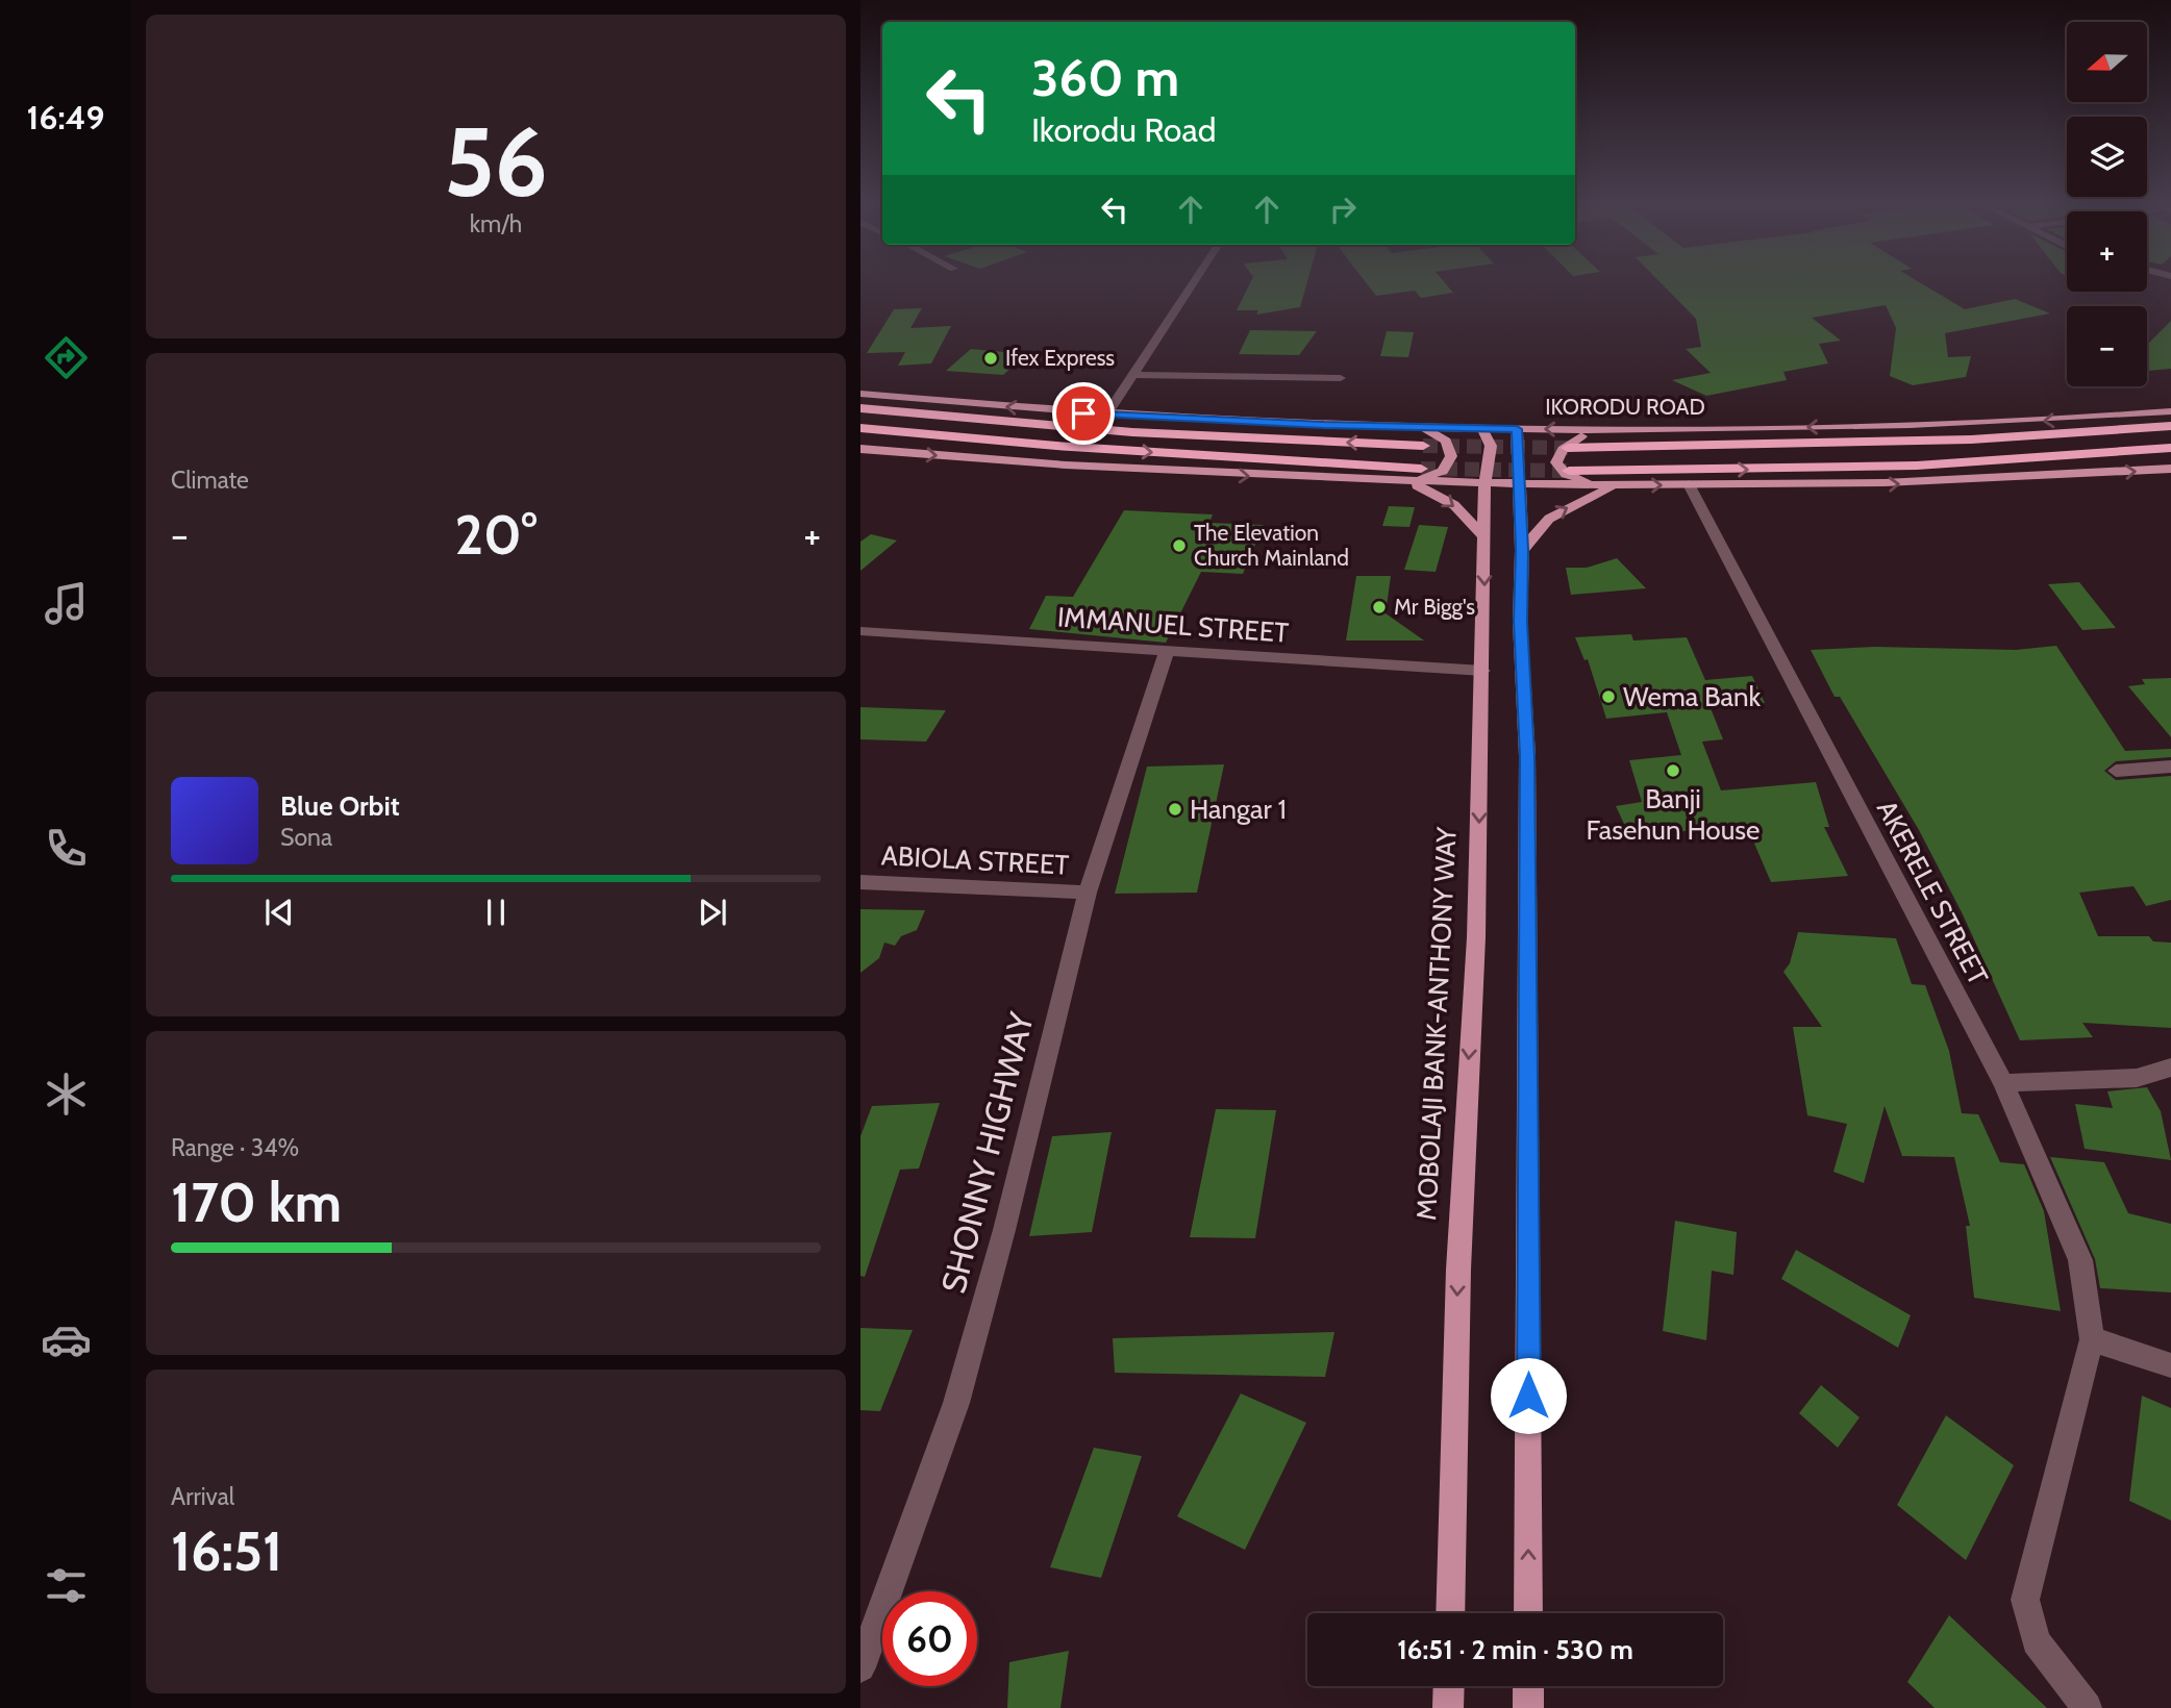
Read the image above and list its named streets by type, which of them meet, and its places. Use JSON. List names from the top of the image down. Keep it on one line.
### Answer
{"streets":{"highway":["IKORODU ROAD"],"main road":["MOBOLAJI BANK-ANTHONY WAY"],"street":["IMMANUEL STREET","ABIOLA STREET","AKERELE STREET","SHONNY HIGHWAY"]},"crossings":[["IKORODU ROAD","MOBOLAJI BANK-ANTHONY WAY"],["IMMANUEL STREET","MOBOLAJI BANK-ANTHONY WAY"],["IMMANUEL STREET","SHONNY HIGHWAY"],["ABIOLA STREET","SHONNY HIGHWAY"]],"places":["Ifex Express","The Elevation Church Mainland","Mr Bigg's","Wema Bank","Banji Fasehun House","Hangar 1"],"north":"left","page":{"tabs":"16:49","tile":[["56","km/h"],"Climate",["Range · 34%","170 km"],["Arrival","16:51"]],"map_buttons":["+","−"],"turn":["360 m","Ikorodu Road"],"heat":["−","20°","+"],"song":["Blue Orbit","Sona"],"limit":"60","trip":"16:51 · 2 min · 530 m"}}
